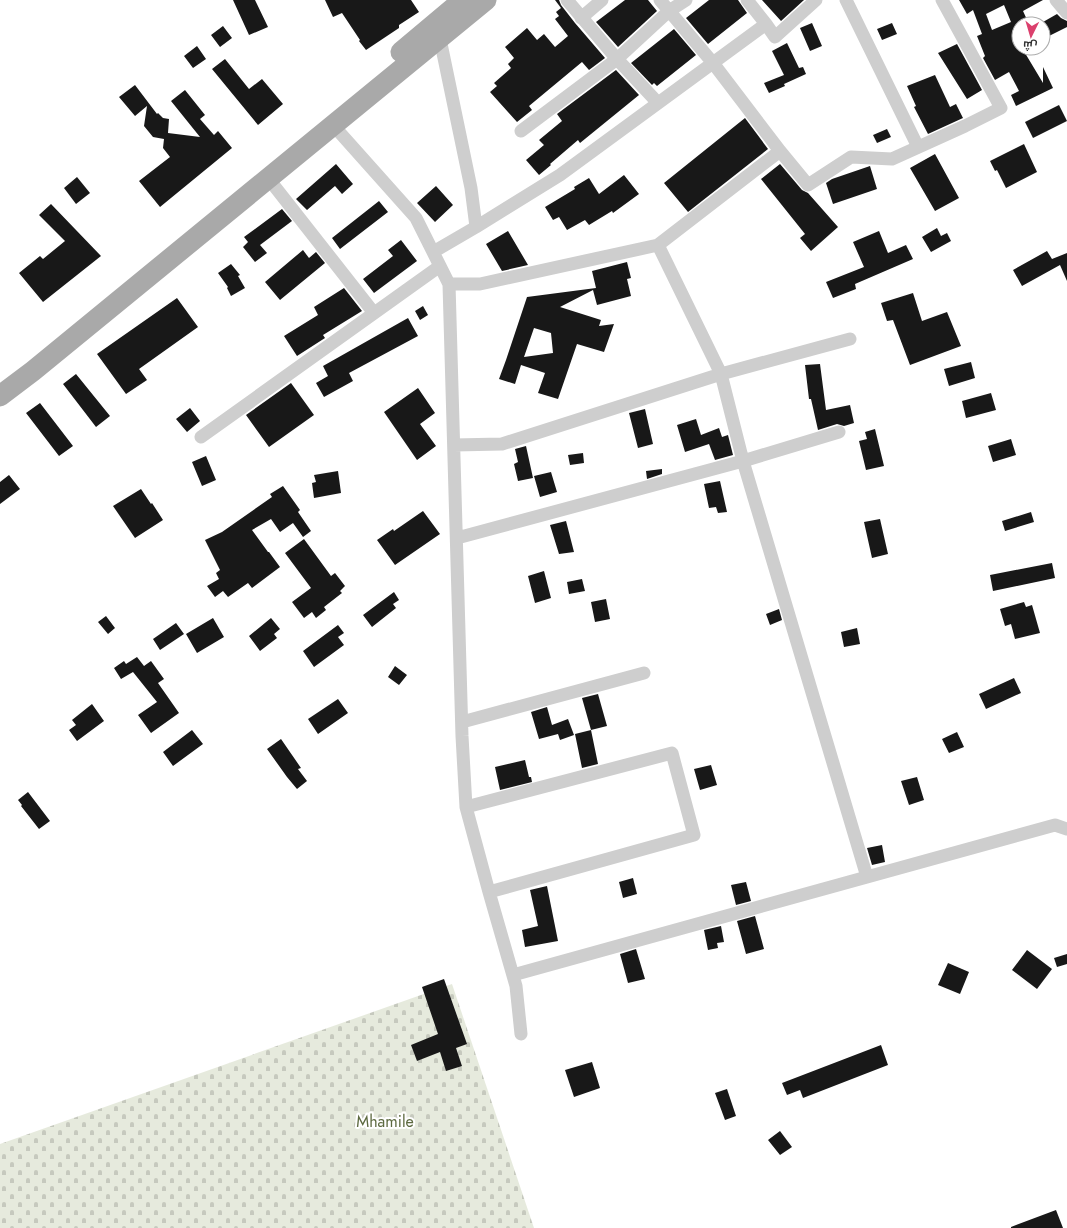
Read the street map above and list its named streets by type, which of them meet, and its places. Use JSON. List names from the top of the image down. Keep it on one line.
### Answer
{"parks":["Mhamile"],"north":"bottom"}
